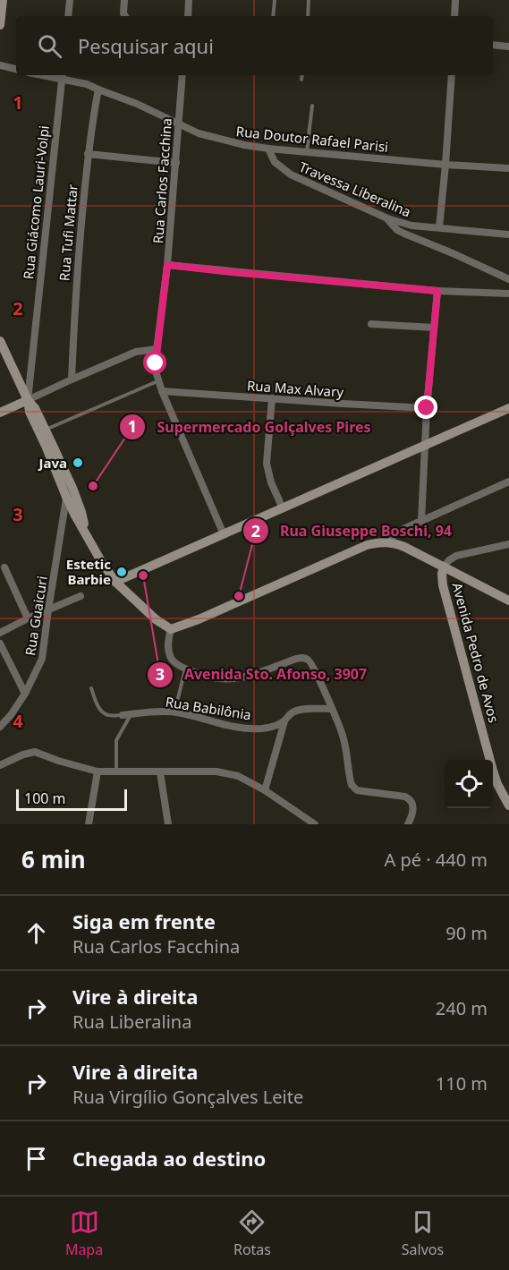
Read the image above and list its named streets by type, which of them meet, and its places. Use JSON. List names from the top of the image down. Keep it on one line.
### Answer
{"streets":{"main road":["Avenida Pedro de Avos"],"street":["Rua Doutor Rafael Parisi","Rua Carlos Facchina","Travessa Liberalina","Rua Giácomo Lauri-Volpi","Rua Tufi Mattar","Rua Max Alvary","Rua Guaicuri","Rua Babilônia"]},"crossings":[["Rua Doutor Rafael Parisi","Rua Carlos Facchina"],["Rua Doutor Rafael Parisi","Travessa Liberalina"],["Rua Doutor Rafael Parisi","Rua Giácomo Lauri-Volpi"],["Rua Doutor Rafael Parisi","Rua Tufi Mattar"],["Rua Carlos Facchina","Rua Max Alvary"]],"places":["Java","Supermercado Golçalves Pires","Estetic Barbie","Avenida Sto. Afonso, 3907","Rua Giuseppe Boschi, 94"],"scale_bar":"100 m","page":{"search":"Pesquisar aqui","scale":"100 m","heading":["6 min","A pé · 440 m"],"list":[["Siga em frente","Rua Carlos Facchina","90 m"],["Vire à direita","Rua Liberalina","240 m"],["Vire à direita","Rua Virgílio Gonçalves Leite","110 m"],"Chegada ao destino"],"nav":["Mapa","Rotas","Salvos"]},"grid":{"rows":["1","2","3","4"]}}
